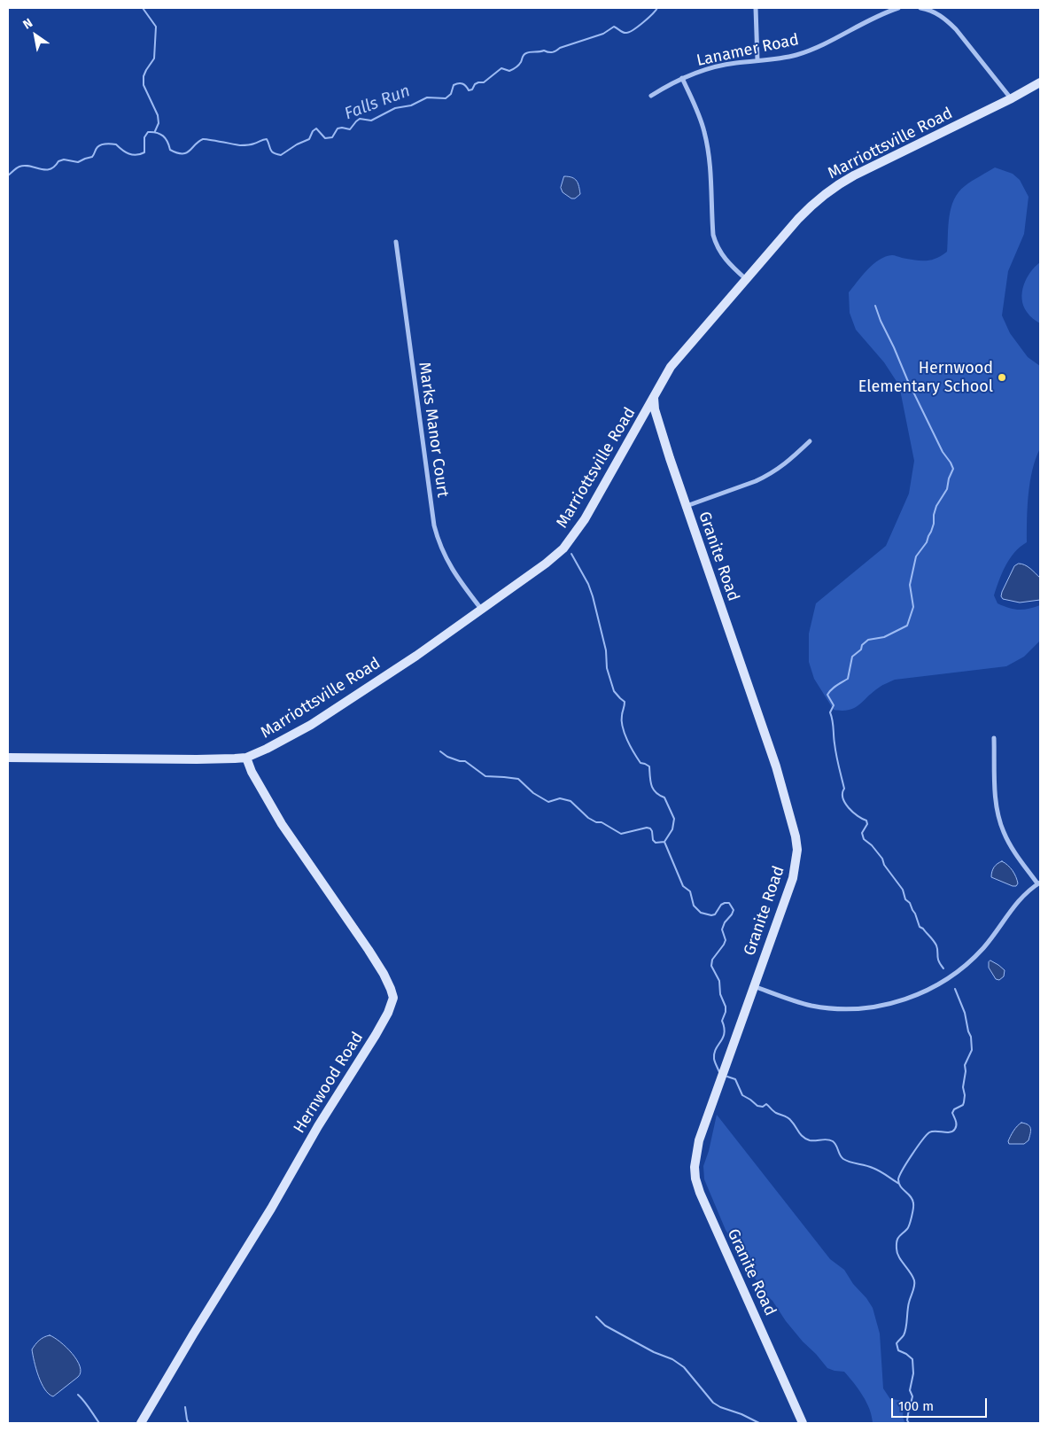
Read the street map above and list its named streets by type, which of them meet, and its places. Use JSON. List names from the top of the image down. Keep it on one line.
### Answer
{"streets":{"street":["Lanamer Road","Marriottsville Road","Marks Manor Court","Granite Road","Hernwood Road"]},"crossings":[["Marriottsville Road","Marks Manor Court"],["Marriottsville Road","Granite Road"],["Marriottsville Road","Hernwood Road"]],"water":["Falls Run"],"places":["Hernwood Elementary School"],"scale_bar":"100 m","north":"top left"}
